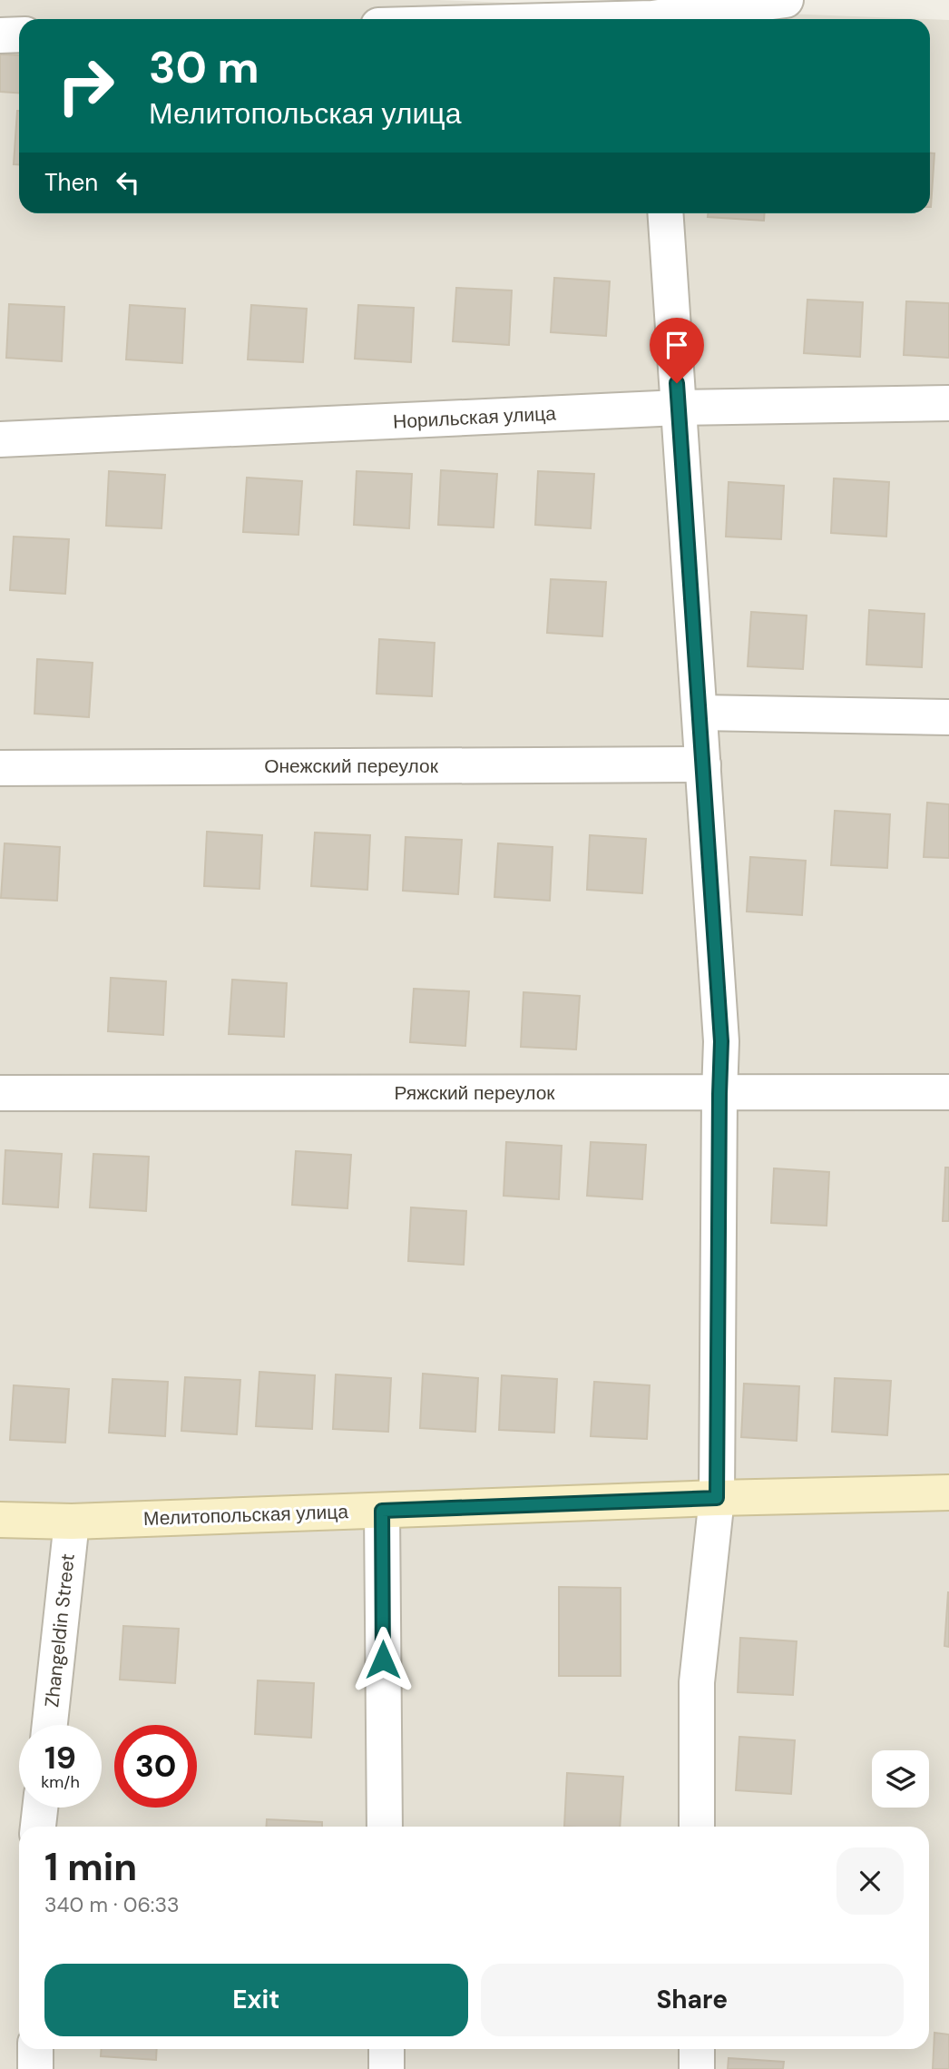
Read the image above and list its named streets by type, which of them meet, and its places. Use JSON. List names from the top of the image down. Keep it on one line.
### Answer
{"streets":{"street":["Норильская улица","Онежский переулок","Ряжский переулок","Мелитопольская улица","Zhangeldin Street"]},"crossings":[["Мелитопольская улица","Zhangeldin Street"]],"page":{"turn":["30 m","Мелитопольская улица"],"then":"Then","speed":"19 km/h","limit":"30","heading":["1 min","340 m · 06:33"],"buttons":["Exit","Share"]}}
